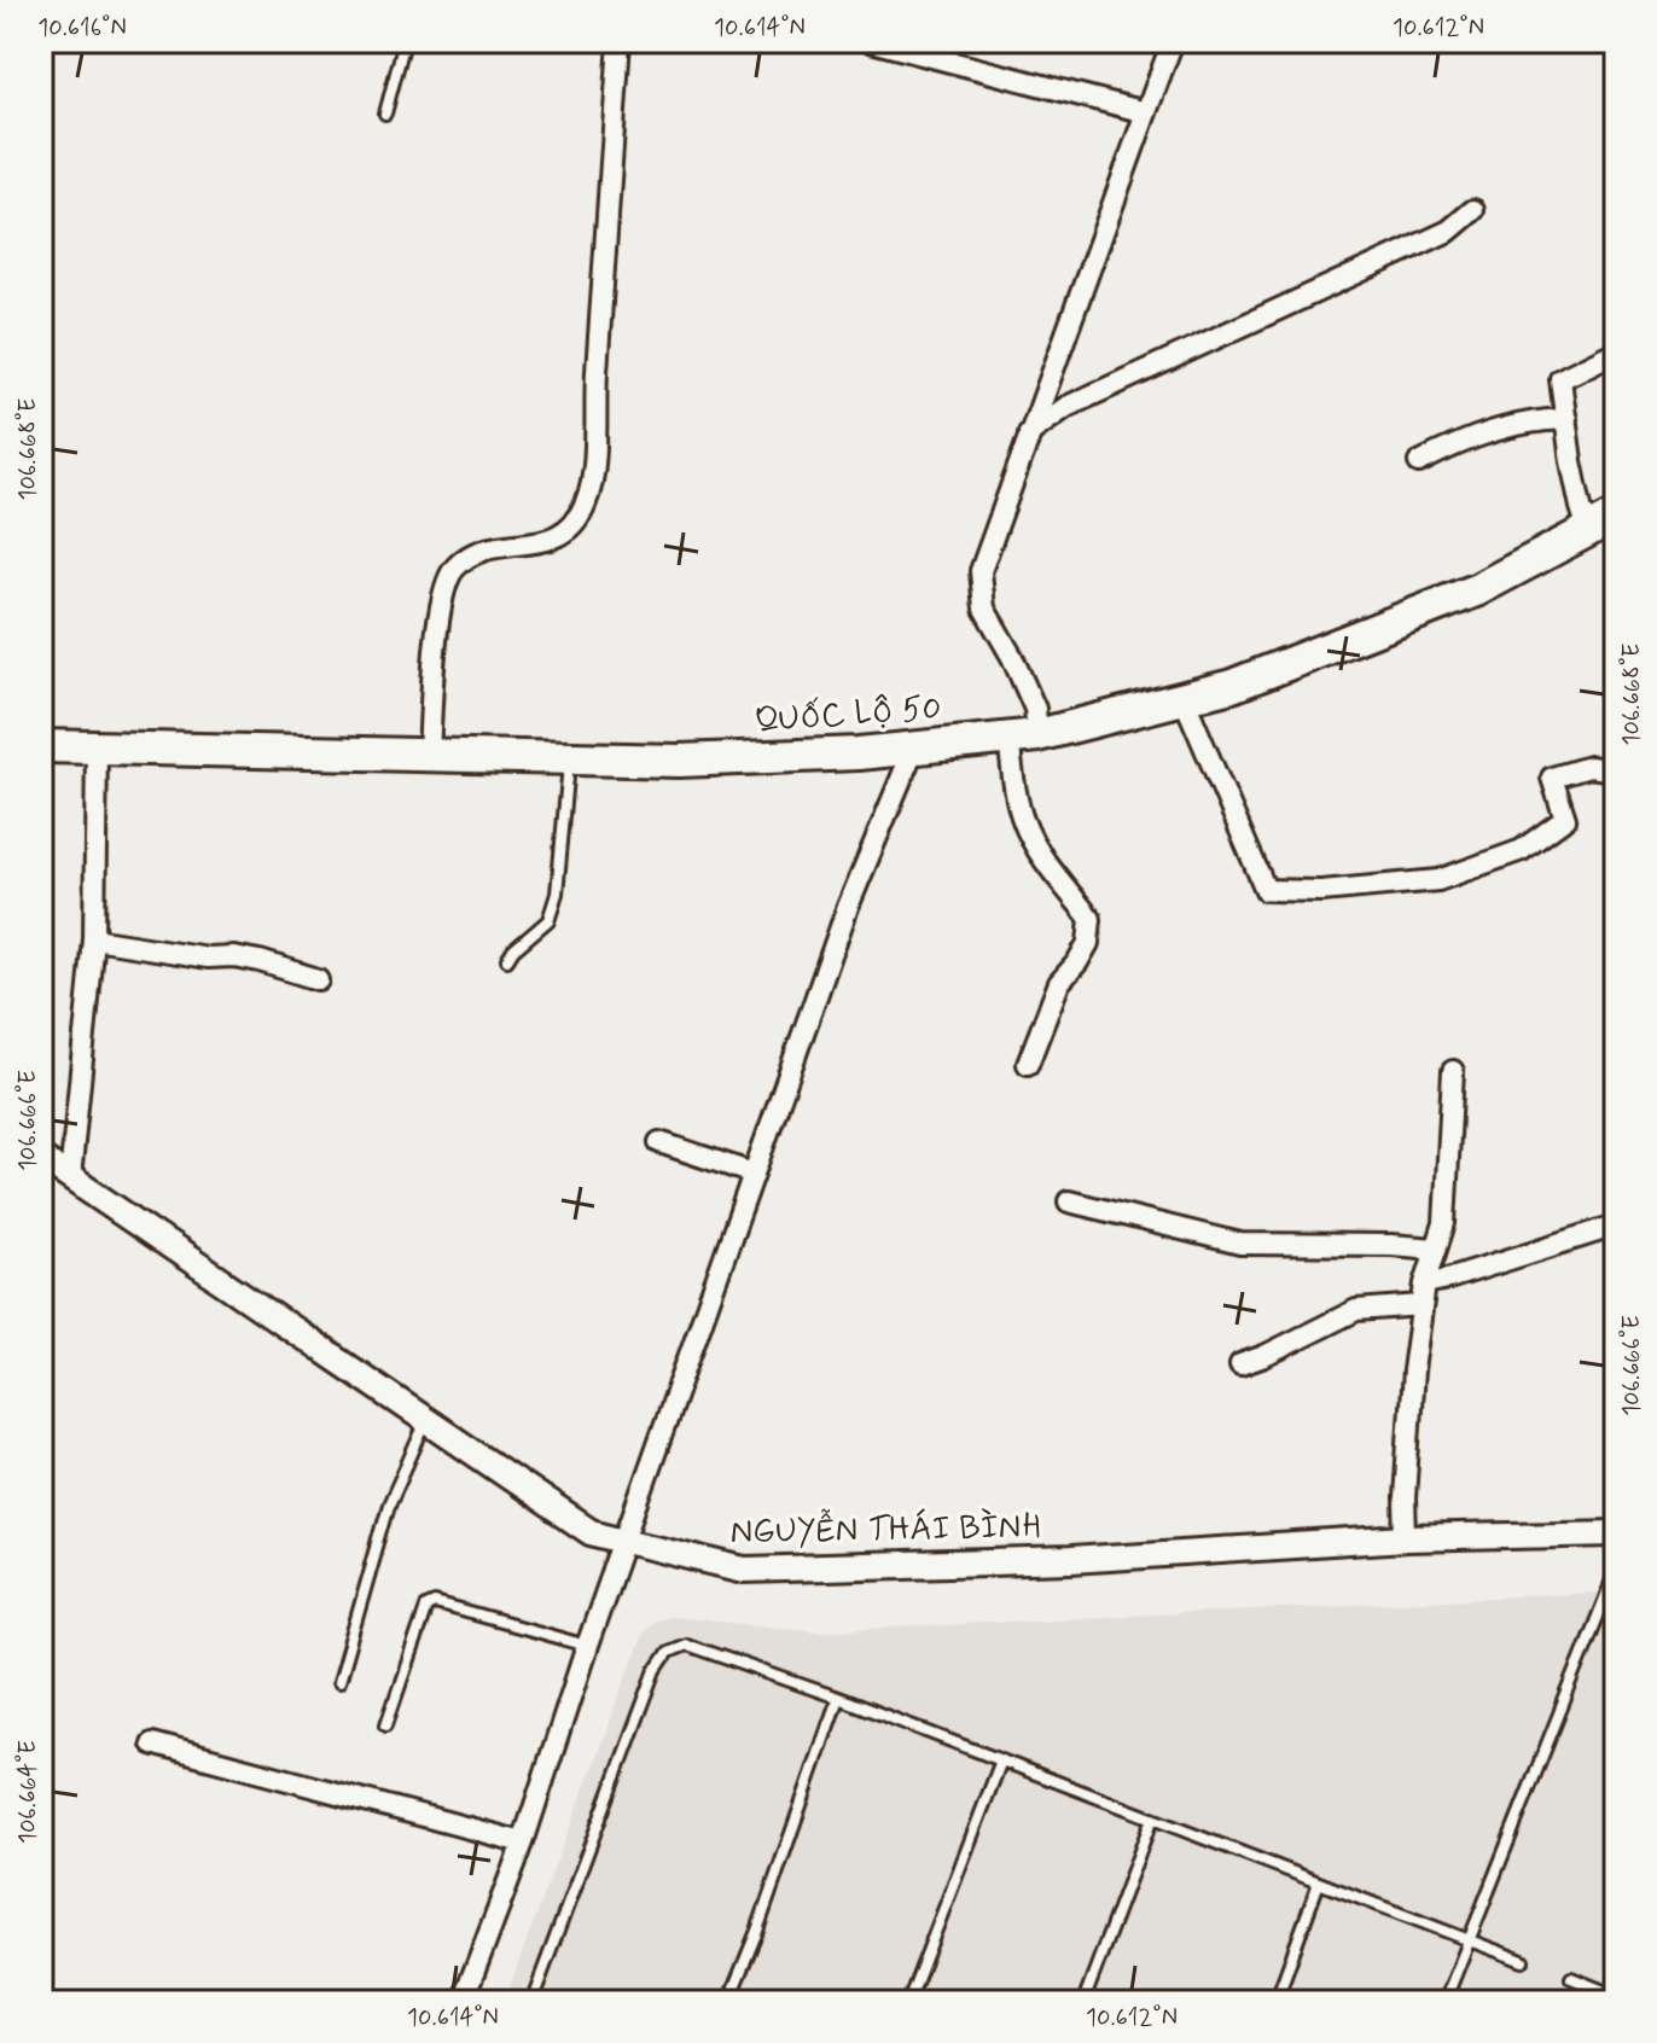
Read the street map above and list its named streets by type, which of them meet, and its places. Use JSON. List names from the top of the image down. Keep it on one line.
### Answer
{"streets":{"main road":["QUỐC LỘ 50"],"street":["NGUYỄN THÁI BÌNH"]},"coordinates":["10.616°N","10.614°N","10.612°N","106.668°E","106.666°E","106.664°E"]}
